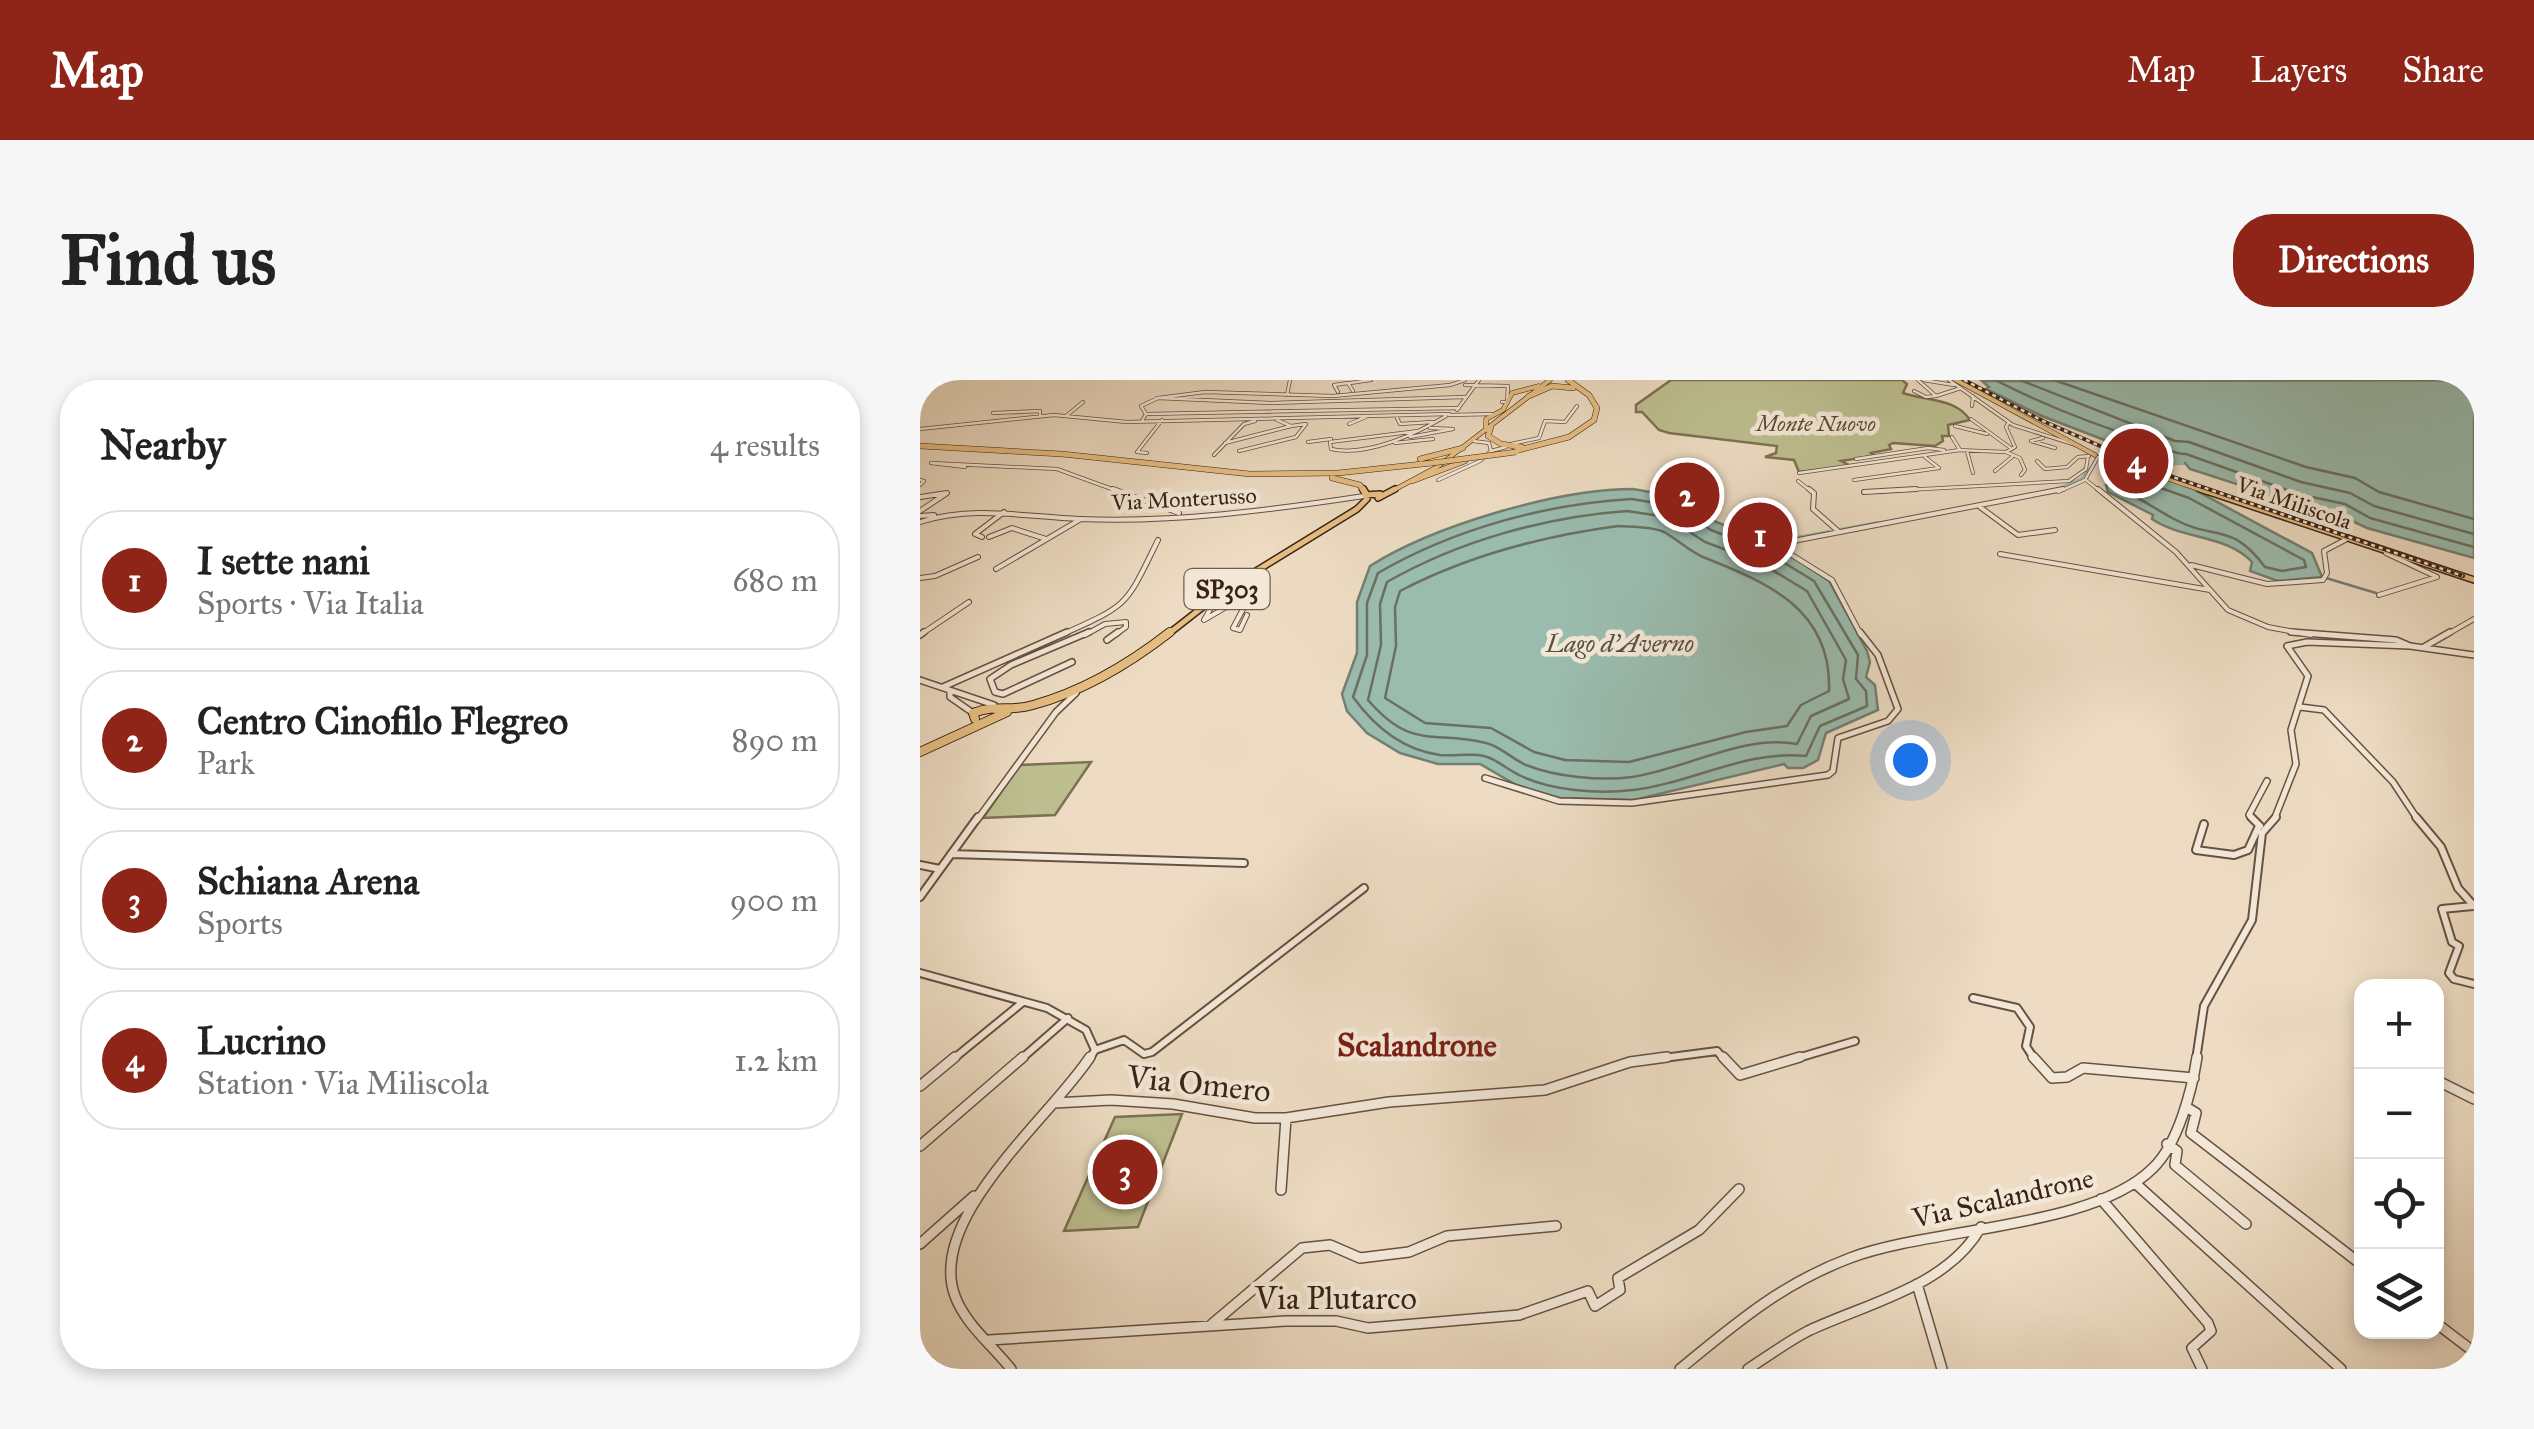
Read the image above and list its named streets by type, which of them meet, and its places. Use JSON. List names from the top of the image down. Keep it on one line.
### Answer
{"streets":{"main road":["Via Miliscola","SP303"],"street":["Via Monterusso","Via Omero","Via Scalandrone","Via Plutarco"]},"crossings":[["Via Monterusso","SP303"]],"districts":["Scalandrone"],"water":["Lago d'Averno"],"parks":["Monte Nuovo"],"page":{"header":"Map","nav":["Map","Layers","Share"],"buttons":"Directions","title":"Find us","heading":["Nearby","4 results"],"pins":["4","2","1","3"],"list":[{"mark":"1","name":"I sette nani","note":"Sports · Via Italia","value":"680 m"},{"mark":"2","name":"Centro Cinofilo Flegreo","note":"Park","value":"890 m"},{"mark":"3","name":"Schiana Arena","note":"Sports","value":"900 m"},{"mark":"4","name":"Lucrino","note":"Station · Via Miliscola","value":"1.2 km"}],"map_buttons":["+","−"]}}
